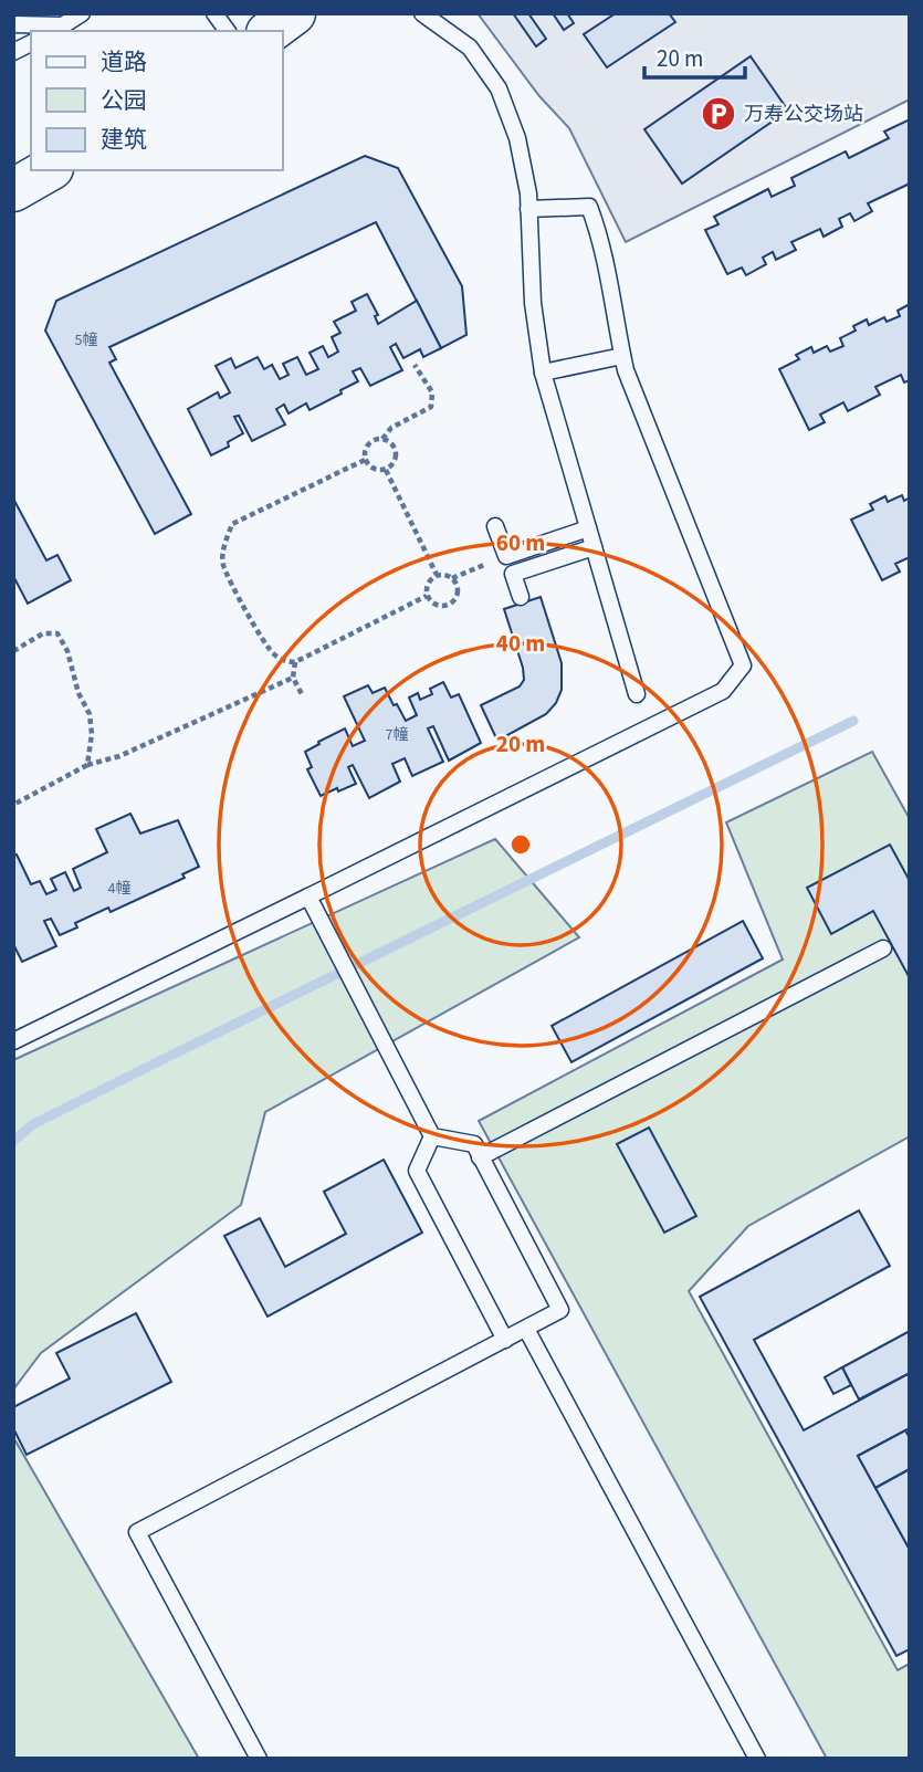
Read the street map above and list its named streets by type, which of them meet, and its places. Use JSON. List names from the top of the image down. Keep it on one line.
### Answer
{"places":{"parking":["万寿公交场站"]},"house_numbers":["5幢","7幢","4幢"],"legend":["道路","公园","建筑"],"scale_bar":"20 m","rings":["60 m","40 m","20 m"]}
